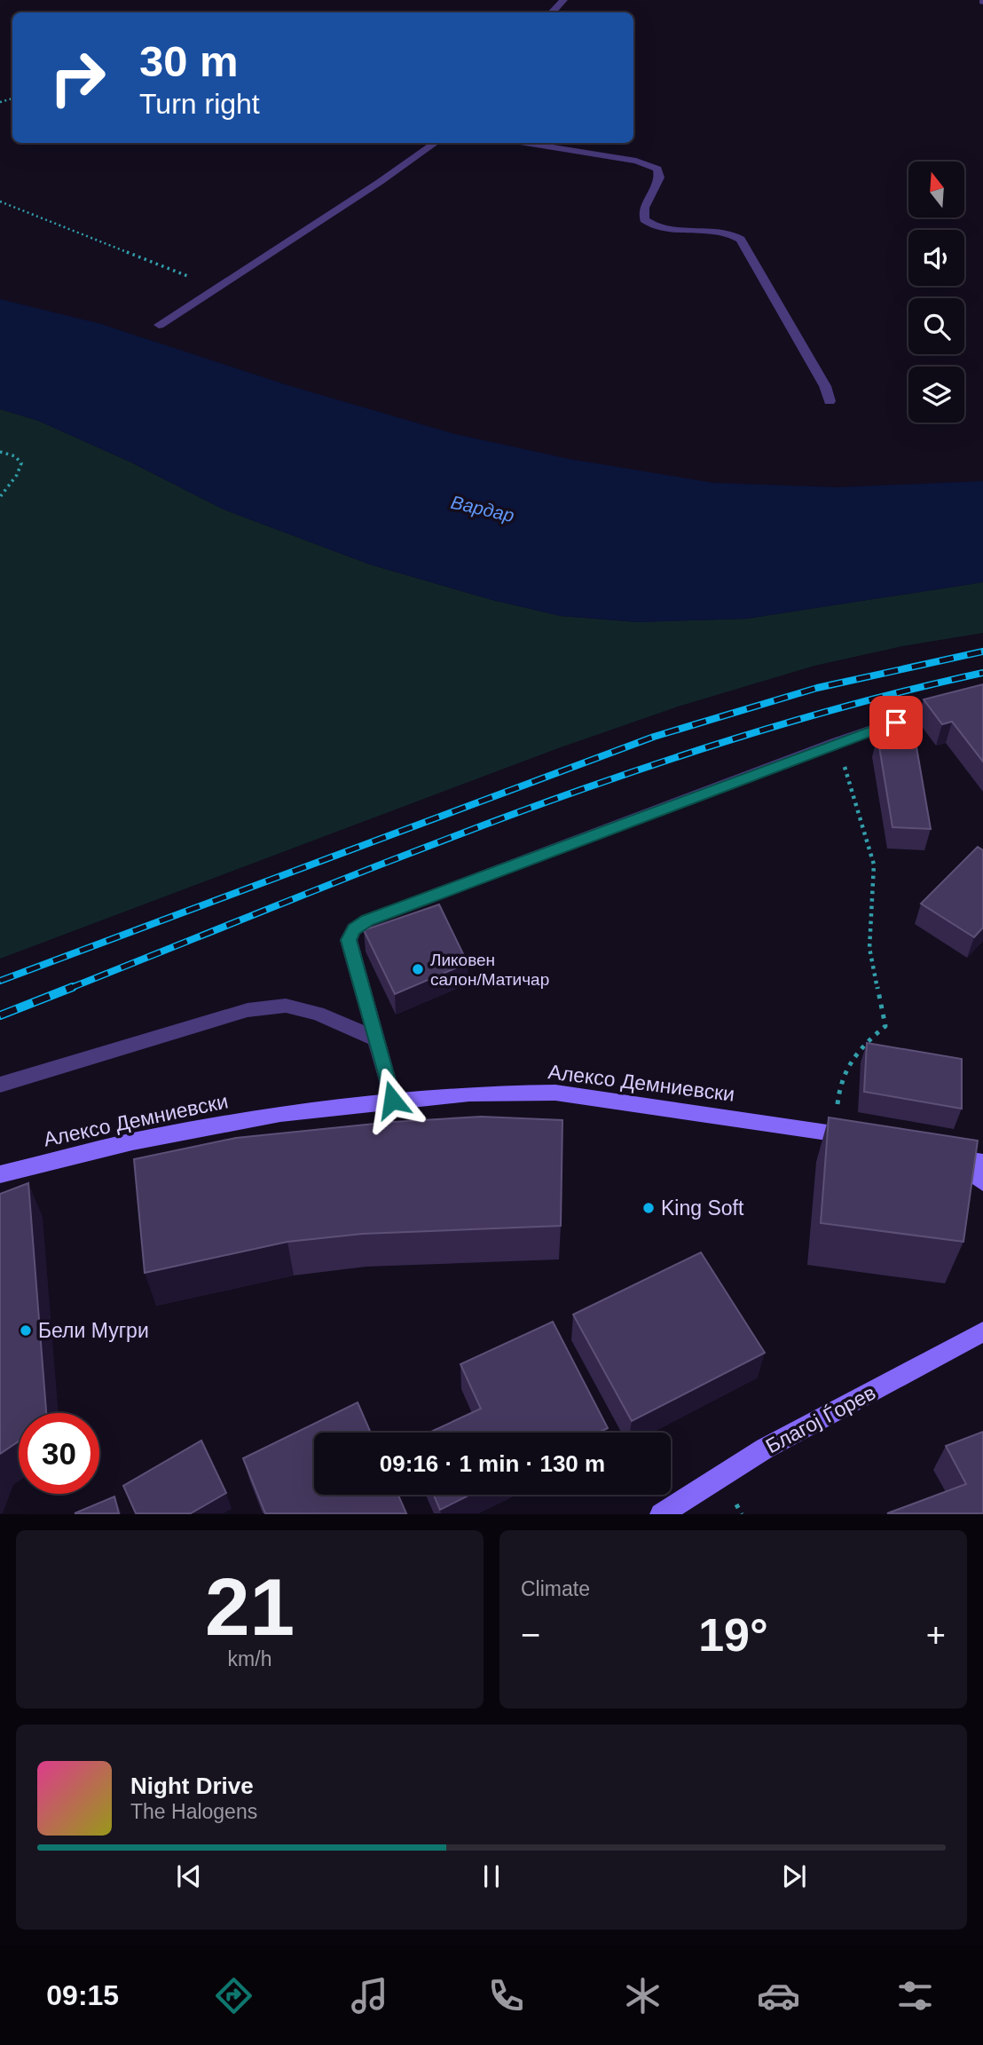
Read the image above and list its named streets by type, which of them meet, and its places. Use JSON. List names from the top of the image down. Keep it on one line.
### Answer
{"streets":{"main road":["Алексо Демниевски","Благој Ѓорев"]},"water":["Вардар"],"places":["Ликовен салон/Матичар","King Soft","Бели Мугри"],"north":"top","page":{"turn":["30 m","Turn right"],"limit":"30","trip":"09:16 · 1 min · 130 m","tile":[["21","km/h"],"Climate"],"heat":["−","19°","+"],"song":["Night Drive","The Halogens"],"tabs":"09:15"}}
